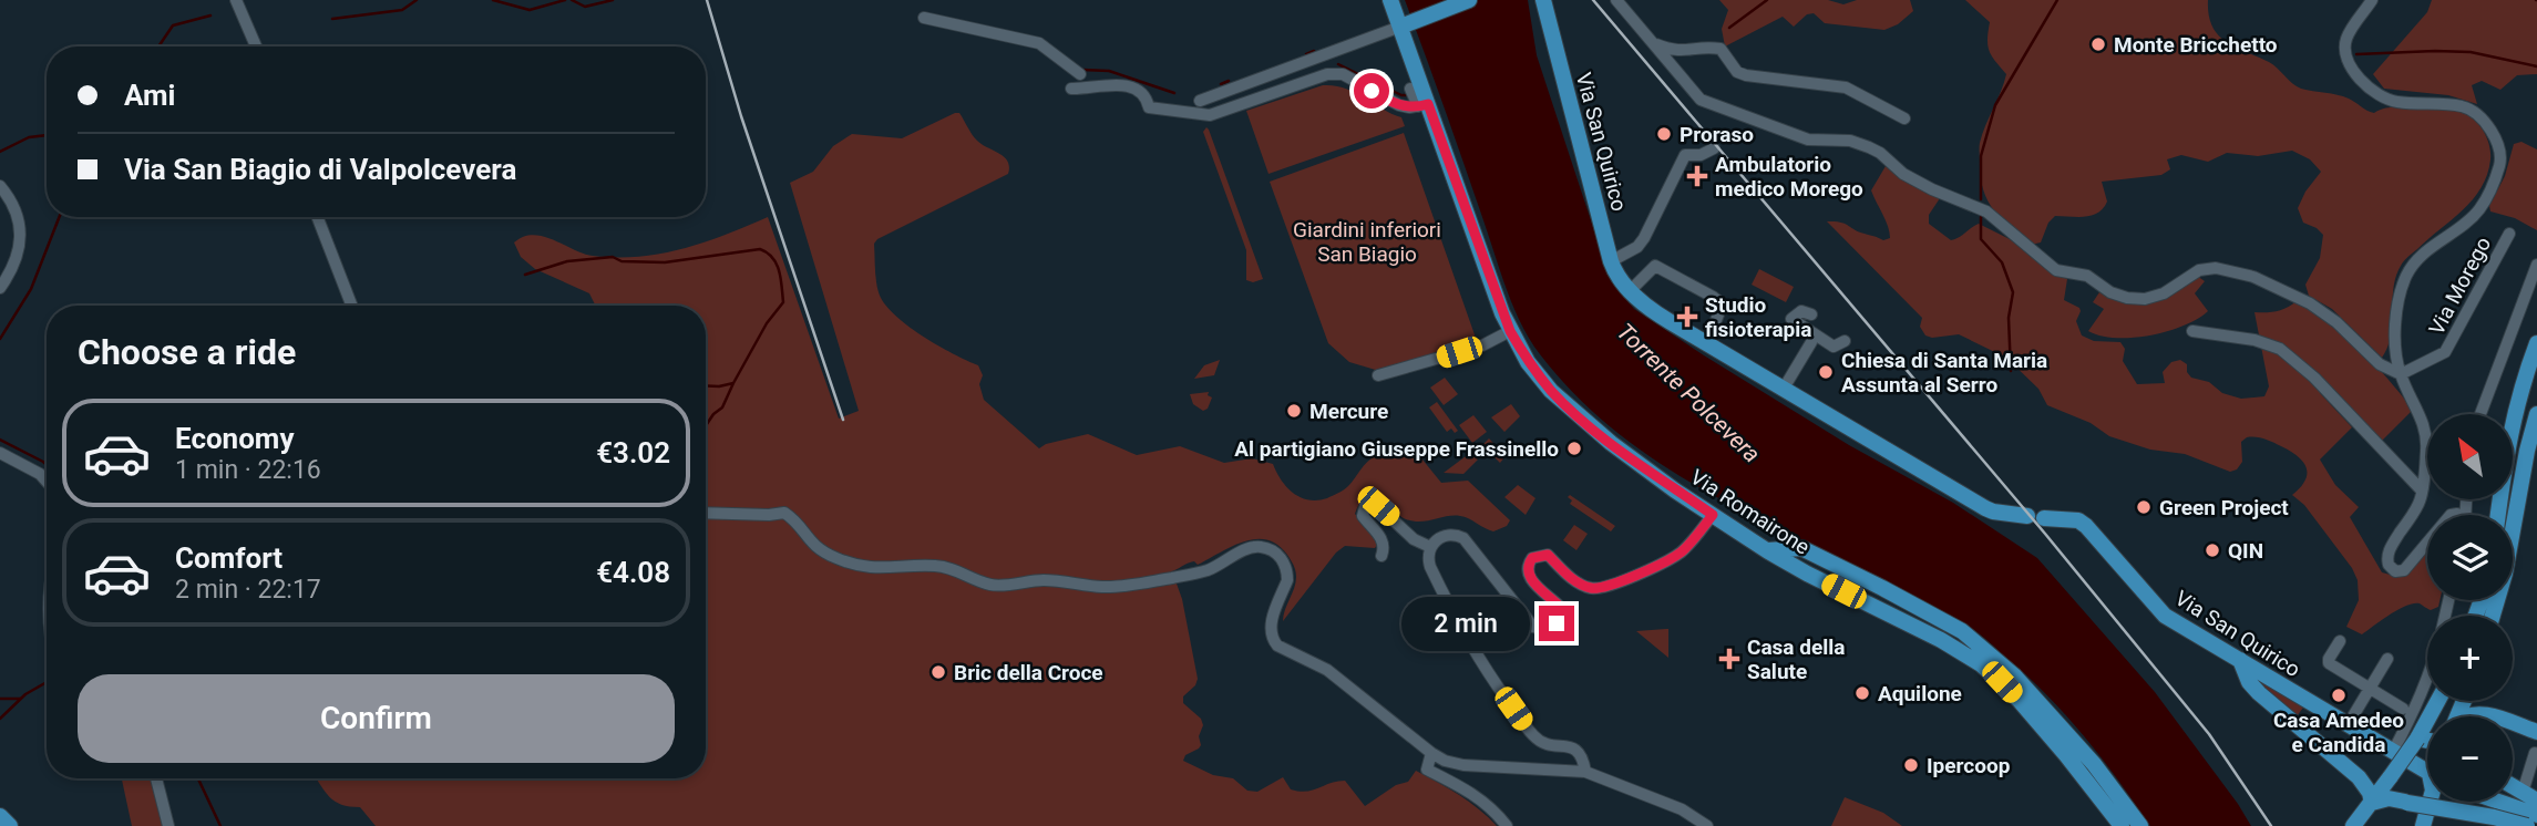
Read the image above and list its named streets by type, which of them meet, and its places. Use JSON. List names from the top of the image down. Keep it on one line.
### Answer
{"streets":{"main road":["Via San Quirico","Via Romairone"],"street":["Via Morego"]},"water":["Torrente Polcevera"],"parks":["Giardini inferiori San Biagio"],"places":{"other":["Monte Bricchetto","Proraso","Chiesa di Santa Maria Assunta al Serro","Mercure","Al partigiano Giuseppe Frassinello","Green Project","QIN","Bric della Croce","Aquilone","Casa Amedeo e Candida","Ipercoop"],"health":["Ambulatorio medico Morego","Studio fisioterapia","Casa della Salute"]},"north":"top left","page":{"banner":["Ami","Via San Biagio di Valpolcevera"],"heading":"Choose a ride","list":[{"name":"Economy","note":"1 min · 22:16","value":"€3.02"},{"name":"Comfort","note":"2 min · 22:17","value":"€4.08"}],"map_buttons":["+","−"],"bubble":"2 min","buttons":"Confirm"}}
